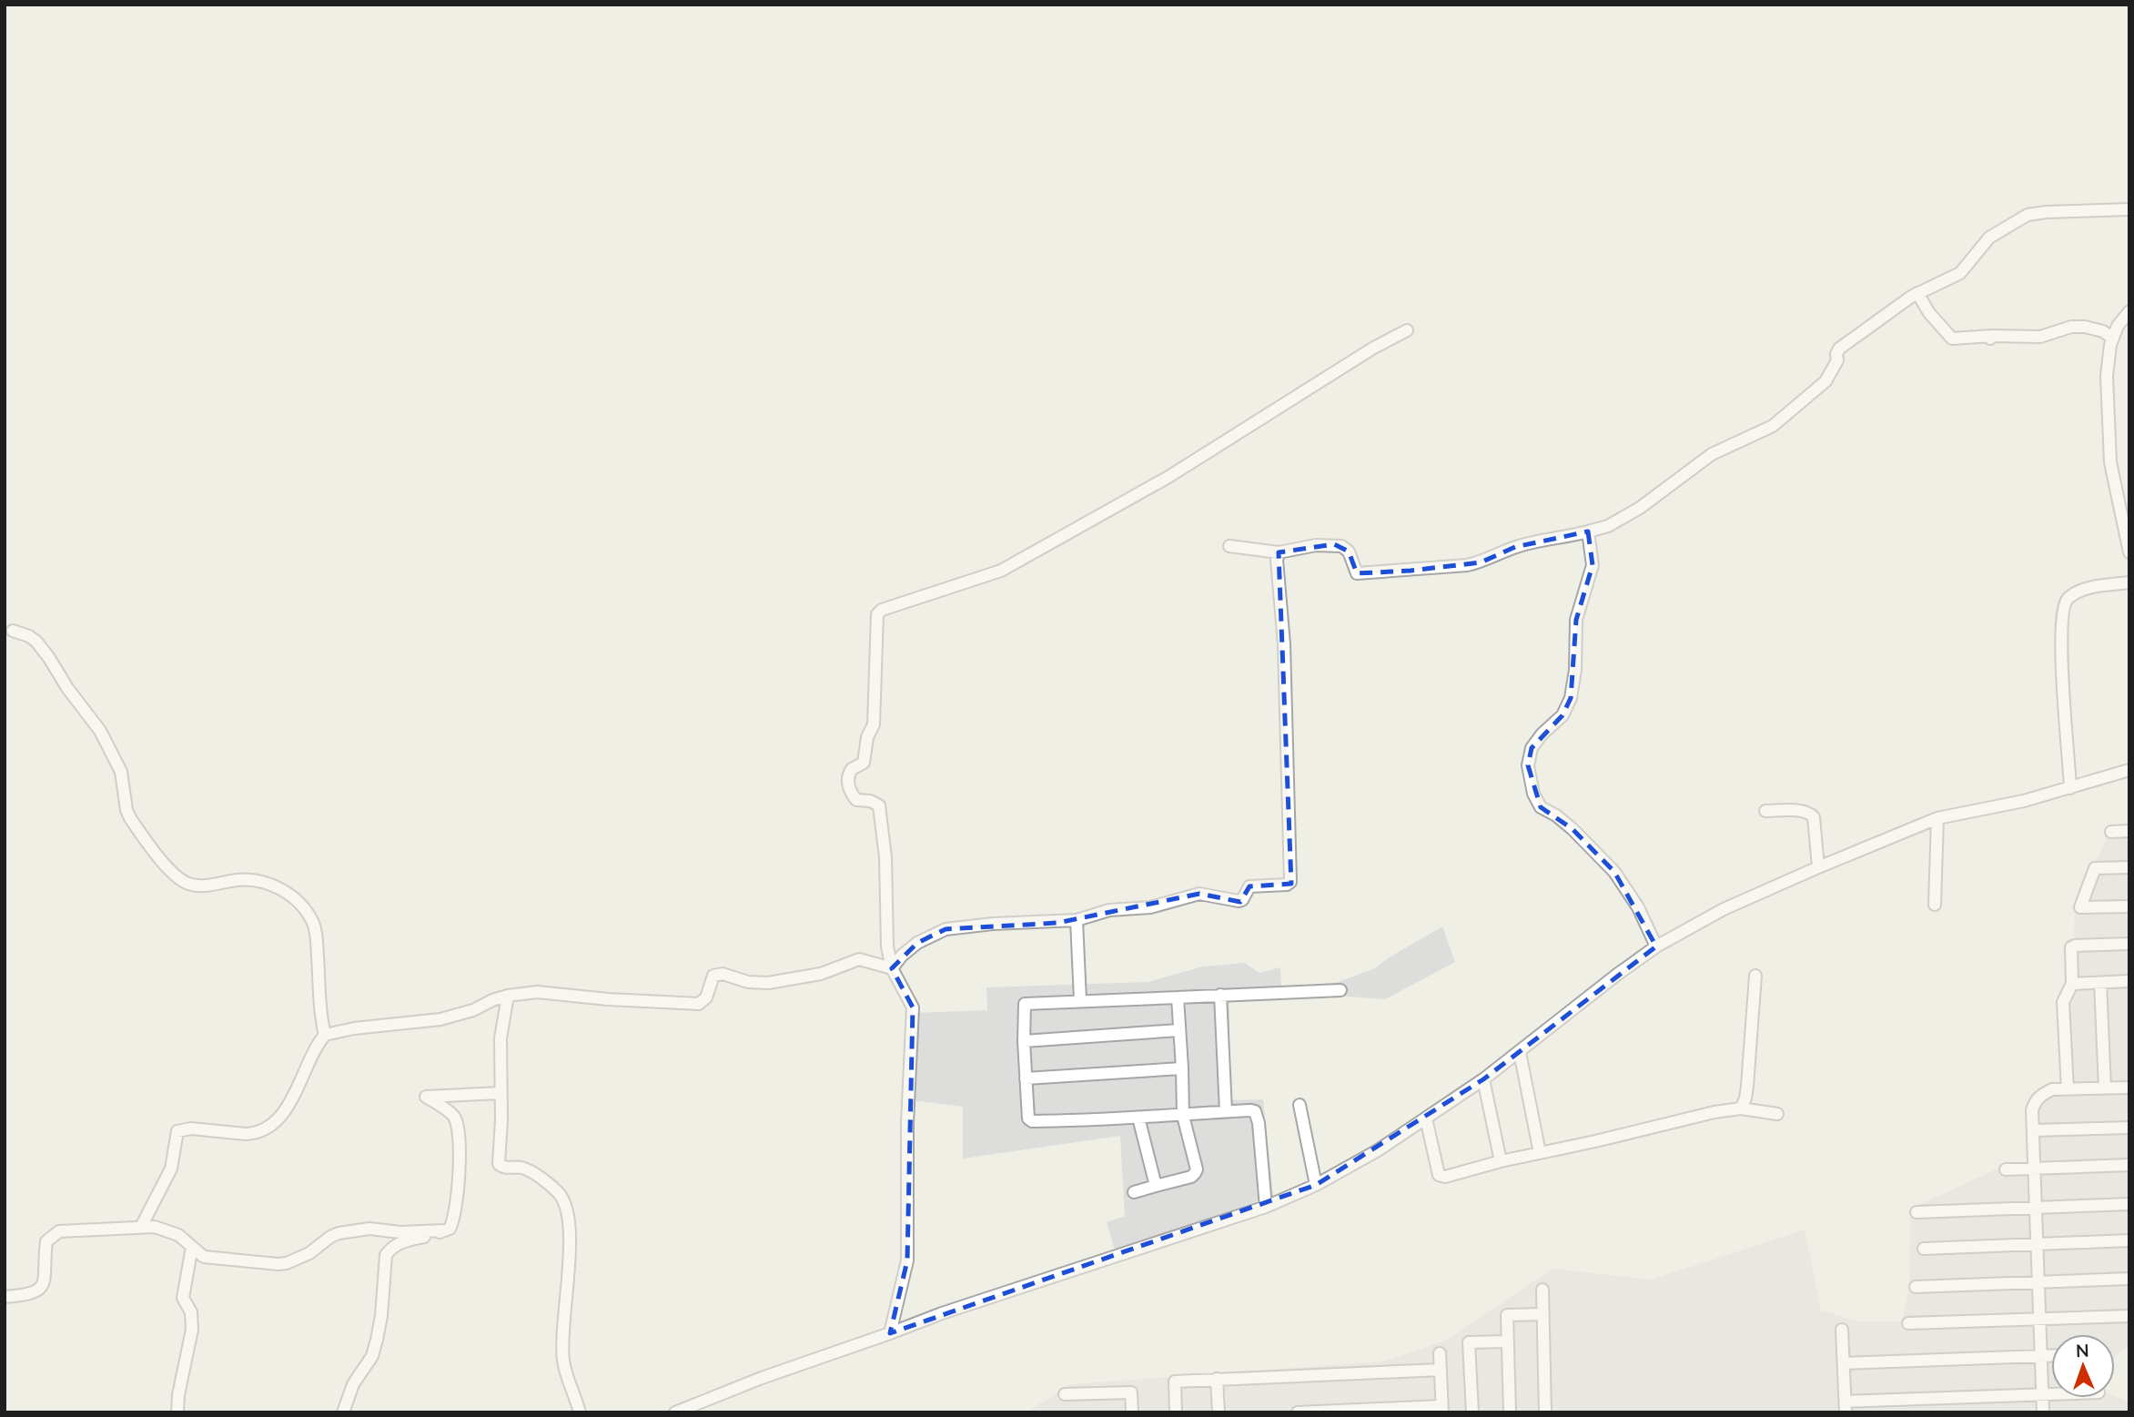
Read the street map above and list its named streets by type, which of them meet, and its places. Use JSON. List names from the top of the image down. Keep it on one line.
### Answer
{"north":"top"}
